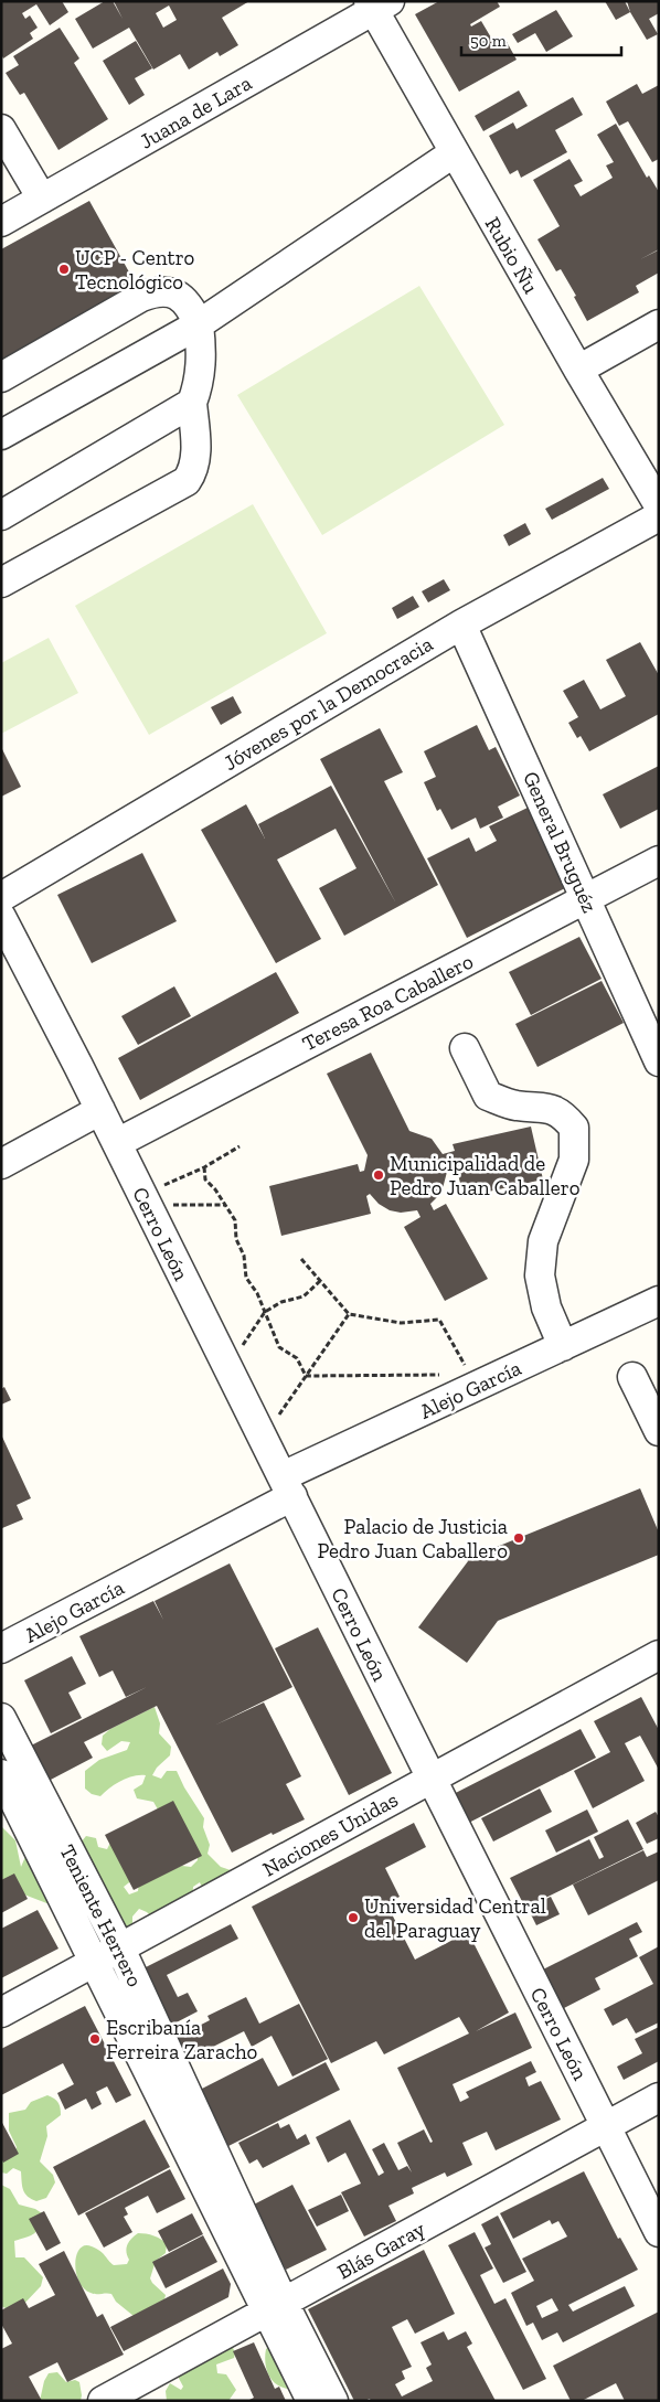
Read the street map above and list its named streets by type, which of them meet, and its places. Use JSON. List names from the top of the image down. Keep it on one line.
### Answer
{"streets":{"street":["Juana de Lara","Rubio Ñu","Jóvenes por la Democracia","General Bruguéz","Teresa Roa Caballero","Cerro León","Alejo García","Naciones Unidas","Teniente Herrero","Blás Garay"]},"crossings":[["Juana de Lara","Rubio Ñu"],["Jóvenes por la Democracia","General Bruguéz"],["General Bruguéz","Teresa Roa Caballero"],["Teresa Roa Caballero","Cerro León"],["Cerro León","Alejo García"],["Cerro León","Naciones Unidas"],["Cerro León","Blás Garay"],["Naciones Unidas","Teniente Herrero"],["Teniente Herrero","Blás Garay"]],"places":["UCP - Centro Tecnológico","Municipalidad de Pedro Juan Caballero","Palacio de Justicia Pedro Juan Caballero","Universidad Central del Paraguay","Escribanía Ferreira Zaracho"],"scale_bar":"50 m"}
